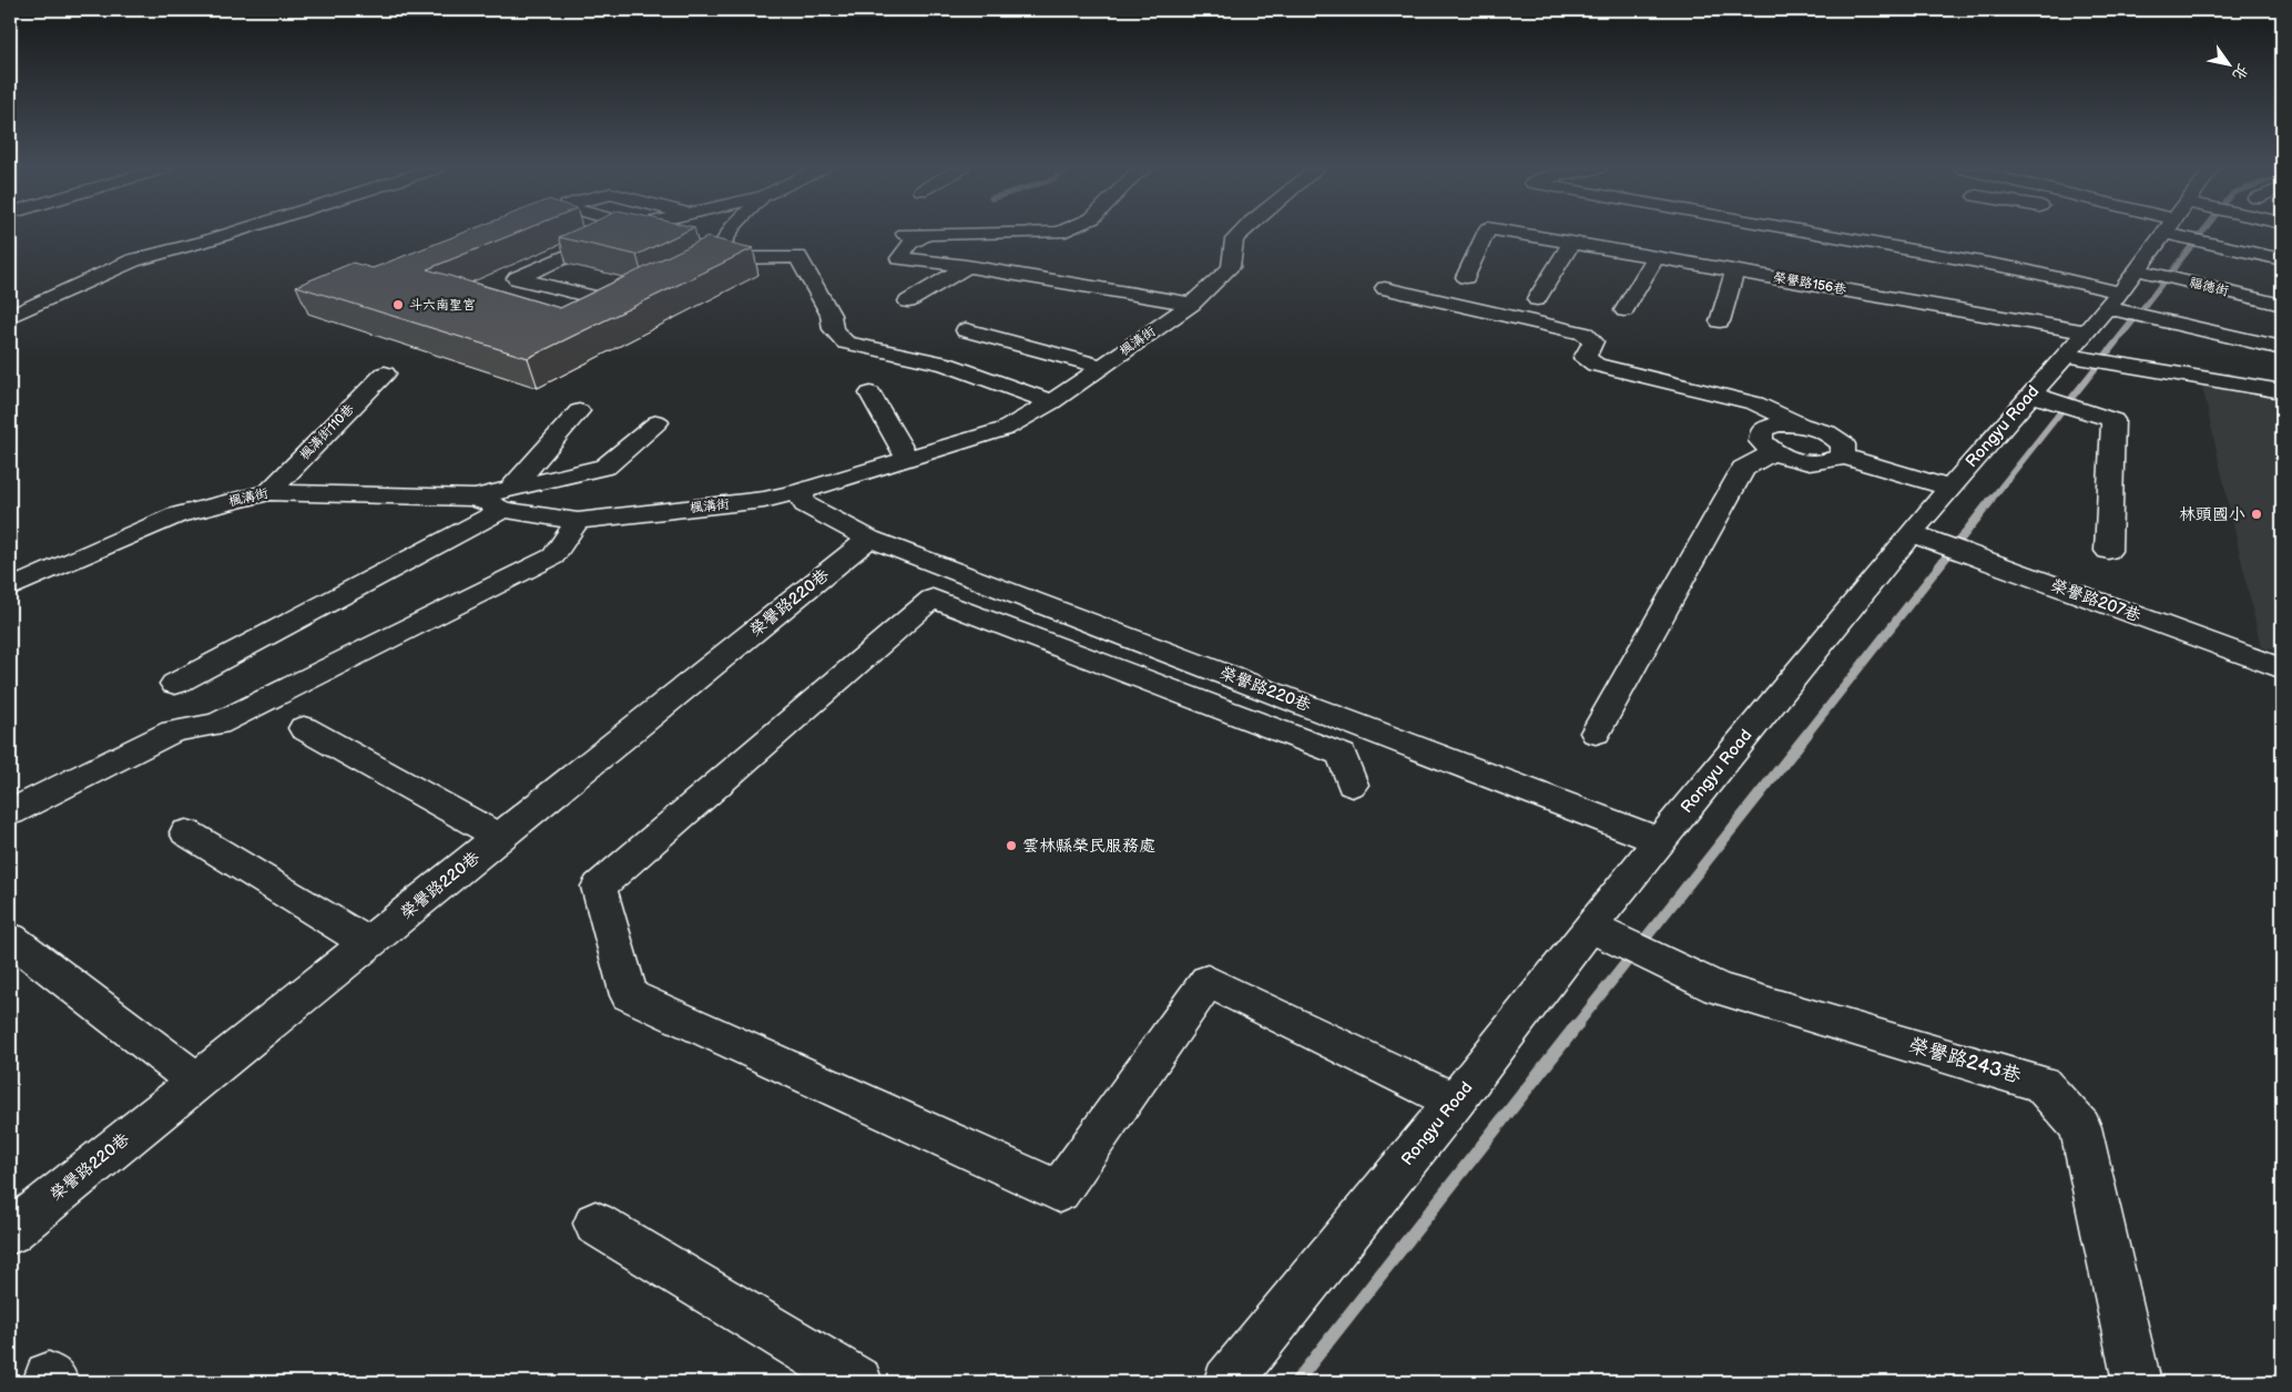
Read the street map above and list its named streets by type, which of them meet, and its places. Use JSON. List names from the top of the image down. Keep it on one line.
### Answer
{"streets":{"street":["榮譽路156巷","福德街","楓溝街","Rongyu Road","楓溝街110巷","榮譽路207巷","榮譽路220巷","榮譽路243巷"]},"crossings":[["榮譽路156巷","Rongyu Road"],["福德街","Rongyu Road"],["楓溝街","楓溝街110巷"],["楓溝街","榮譽路220巷"],["Rongyu Road","榮譽路207巷"],["Rongyu Road","榮譽路220巷"],["Rongyu Road","榮譽路243巷"]],"places":["斗六南聖宮","林頭國小","雲林縣榮民服務處"],"north":"bottom right"}
